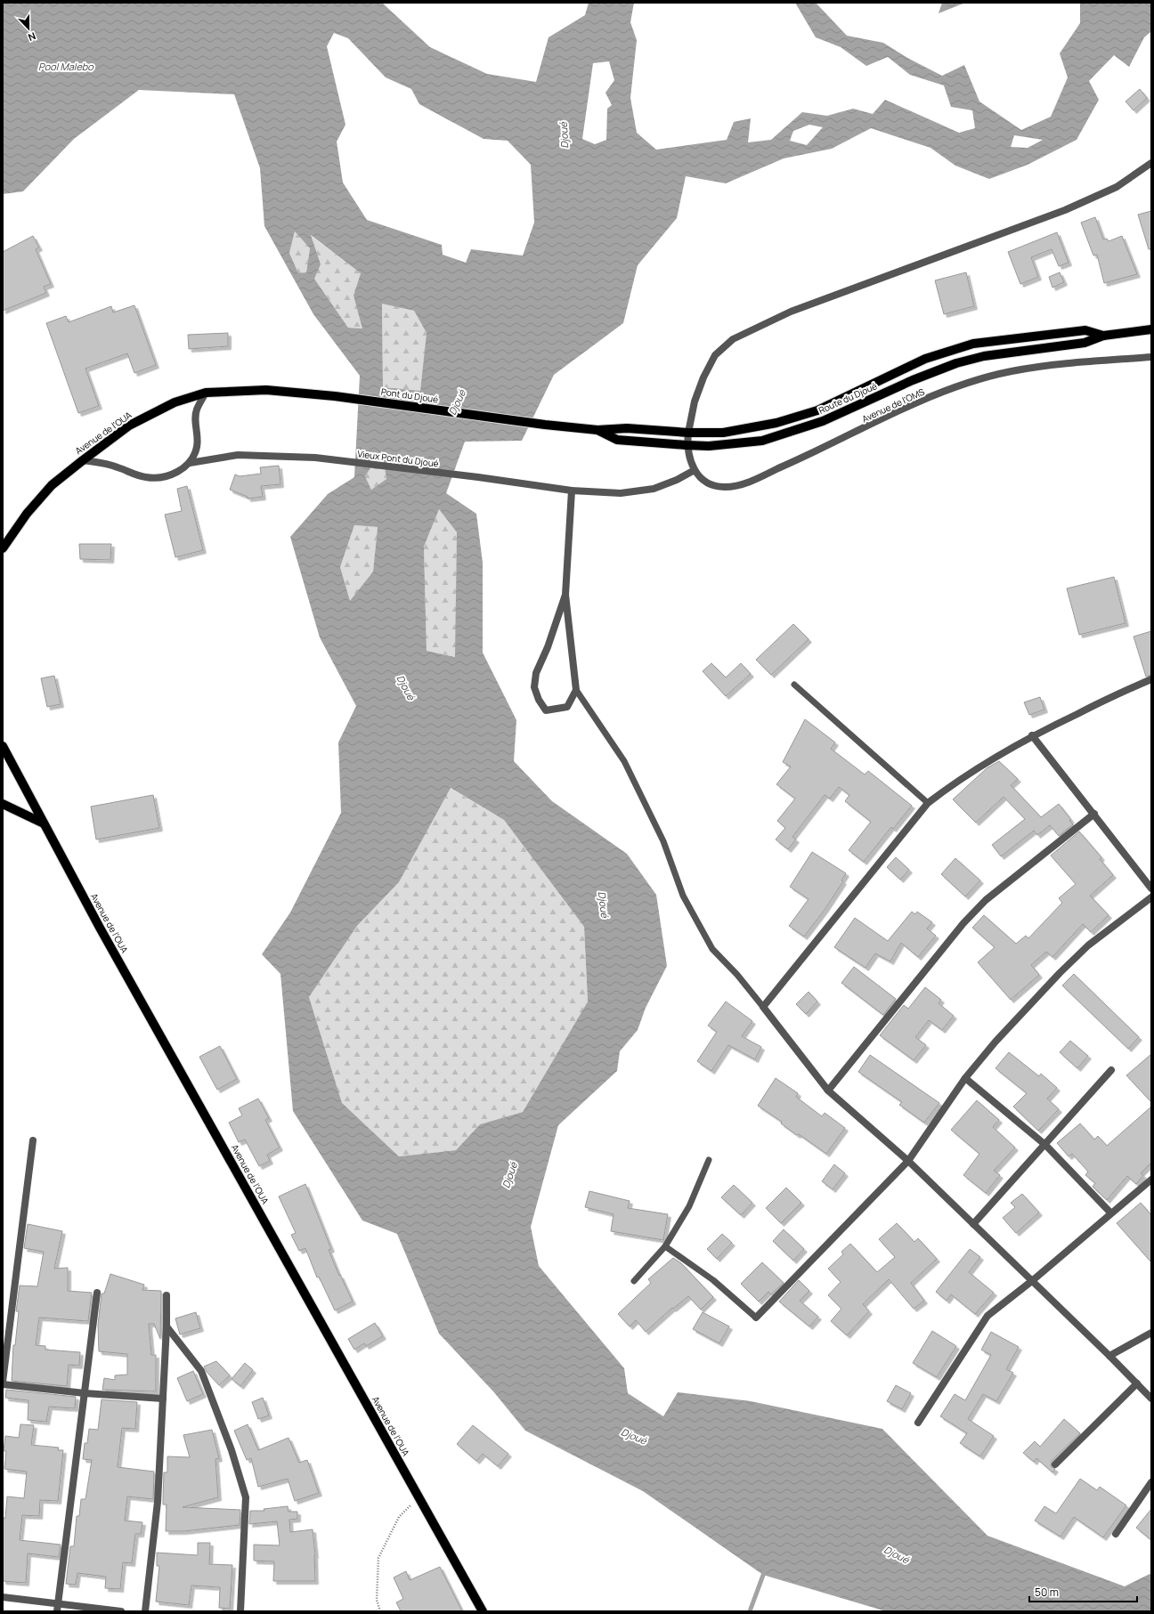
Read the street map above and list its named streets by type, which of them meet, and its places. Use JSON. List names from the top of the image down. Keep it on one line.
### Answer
{"streets":{"main road":["Pont du Djoué","Route du Djoué","Avenue de l'OUA"],"street":["Avenue de l'OMS","Vieux Pont du Djoué"]},"crossings":[["Pont du Djoué","Route du Djoué"],["Pont du Djoué","Avenue de l'OUA"],["Route du Djoué","Avenue de l'OMS"],["Avenue de l'OMS","Vieux Pont du Djoué"]],"water":["Pool Malebo","Djoué"],"scale_bar":"50 m","north":"bottom"}
